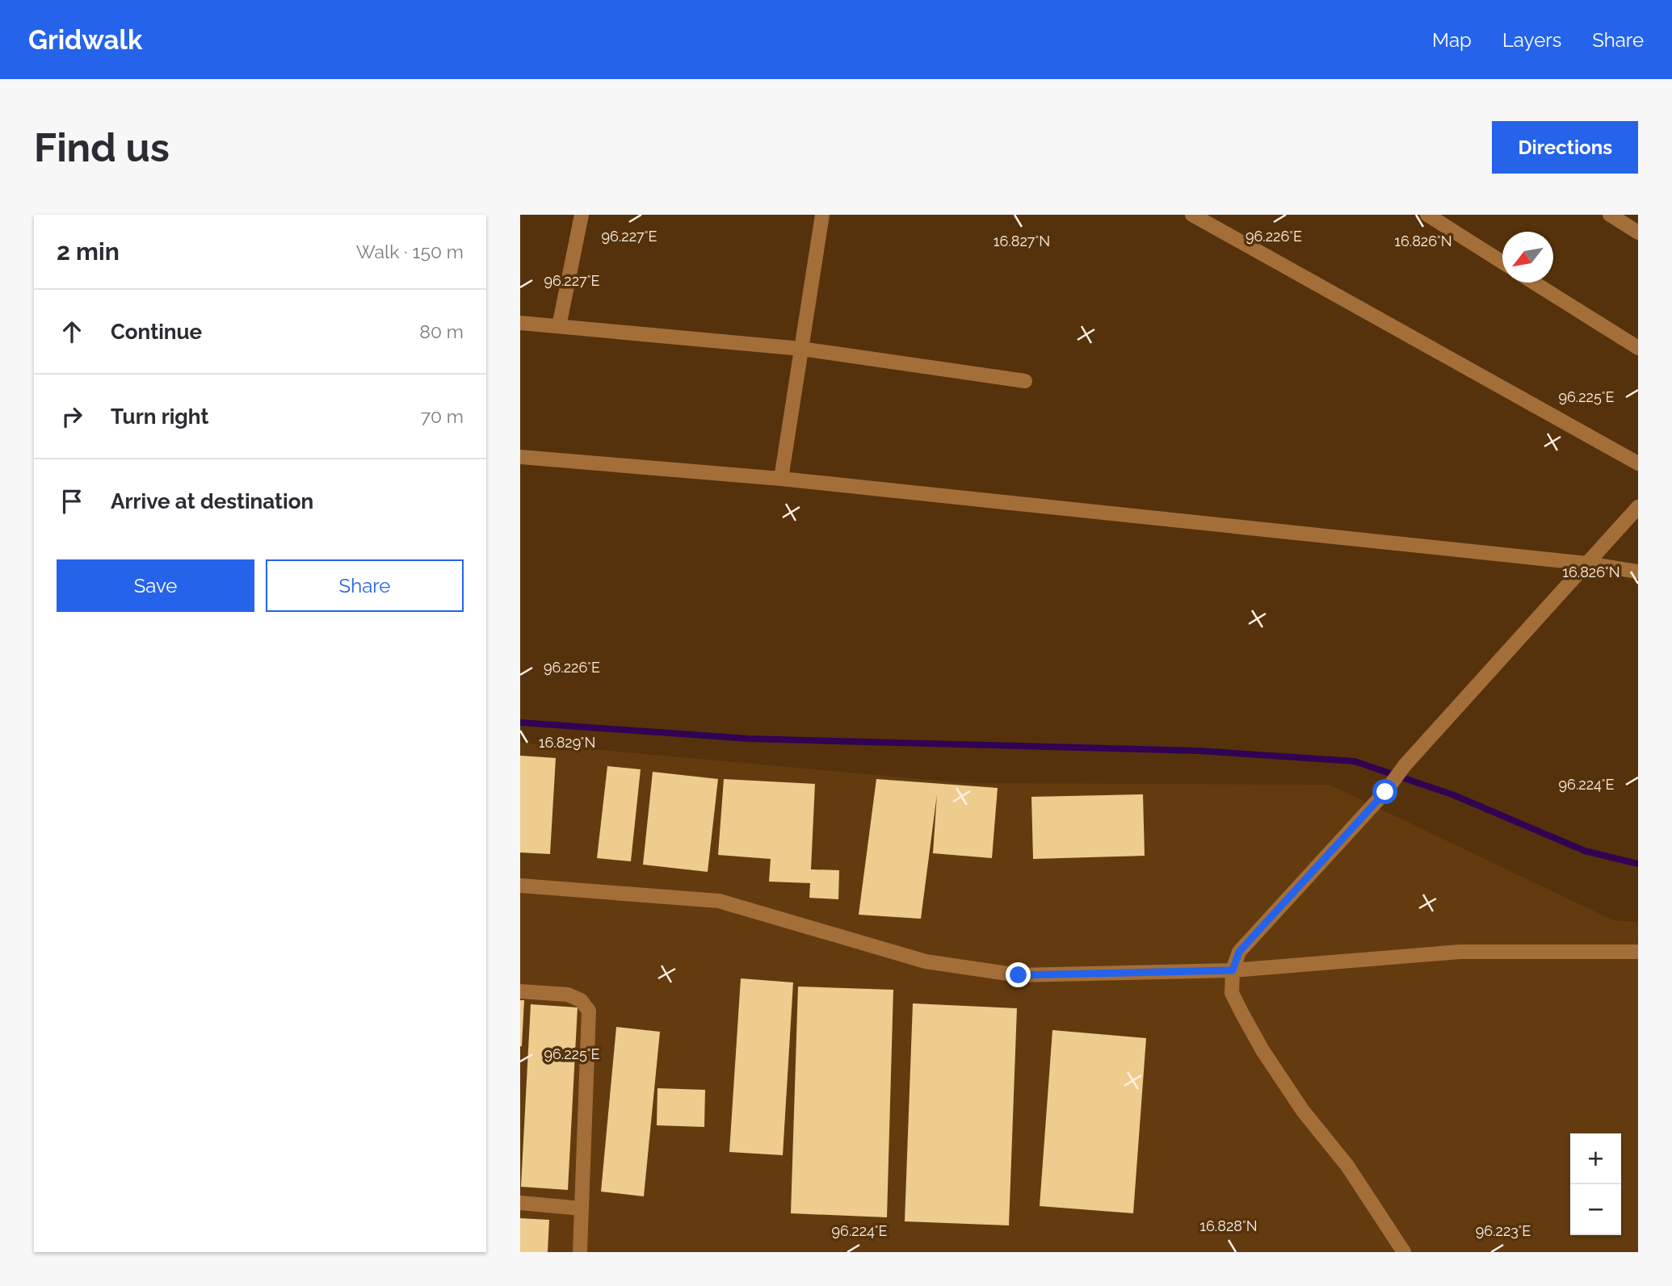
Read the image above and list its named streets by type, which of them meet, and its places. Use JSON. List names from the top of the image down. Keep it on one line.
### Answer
{"north":"bottom left","page":{"header":"Gridwalk","nav":["Map","Layers","Share"],"buttons":["Directions",["Save","Share"]],"title":"Find us","heading":["2 min","Walk · 150 m"],"list":[["Continue","80 m"],["Turn right","70 m"],"Arrive at destination"],"map_buttons":["+","−"]},"coordinates":["96.227°E","96.226°E","16.827°N","16.826°N","96.225°E","16.829°N","96.224°E","16.828°N","96.223°E"]}
